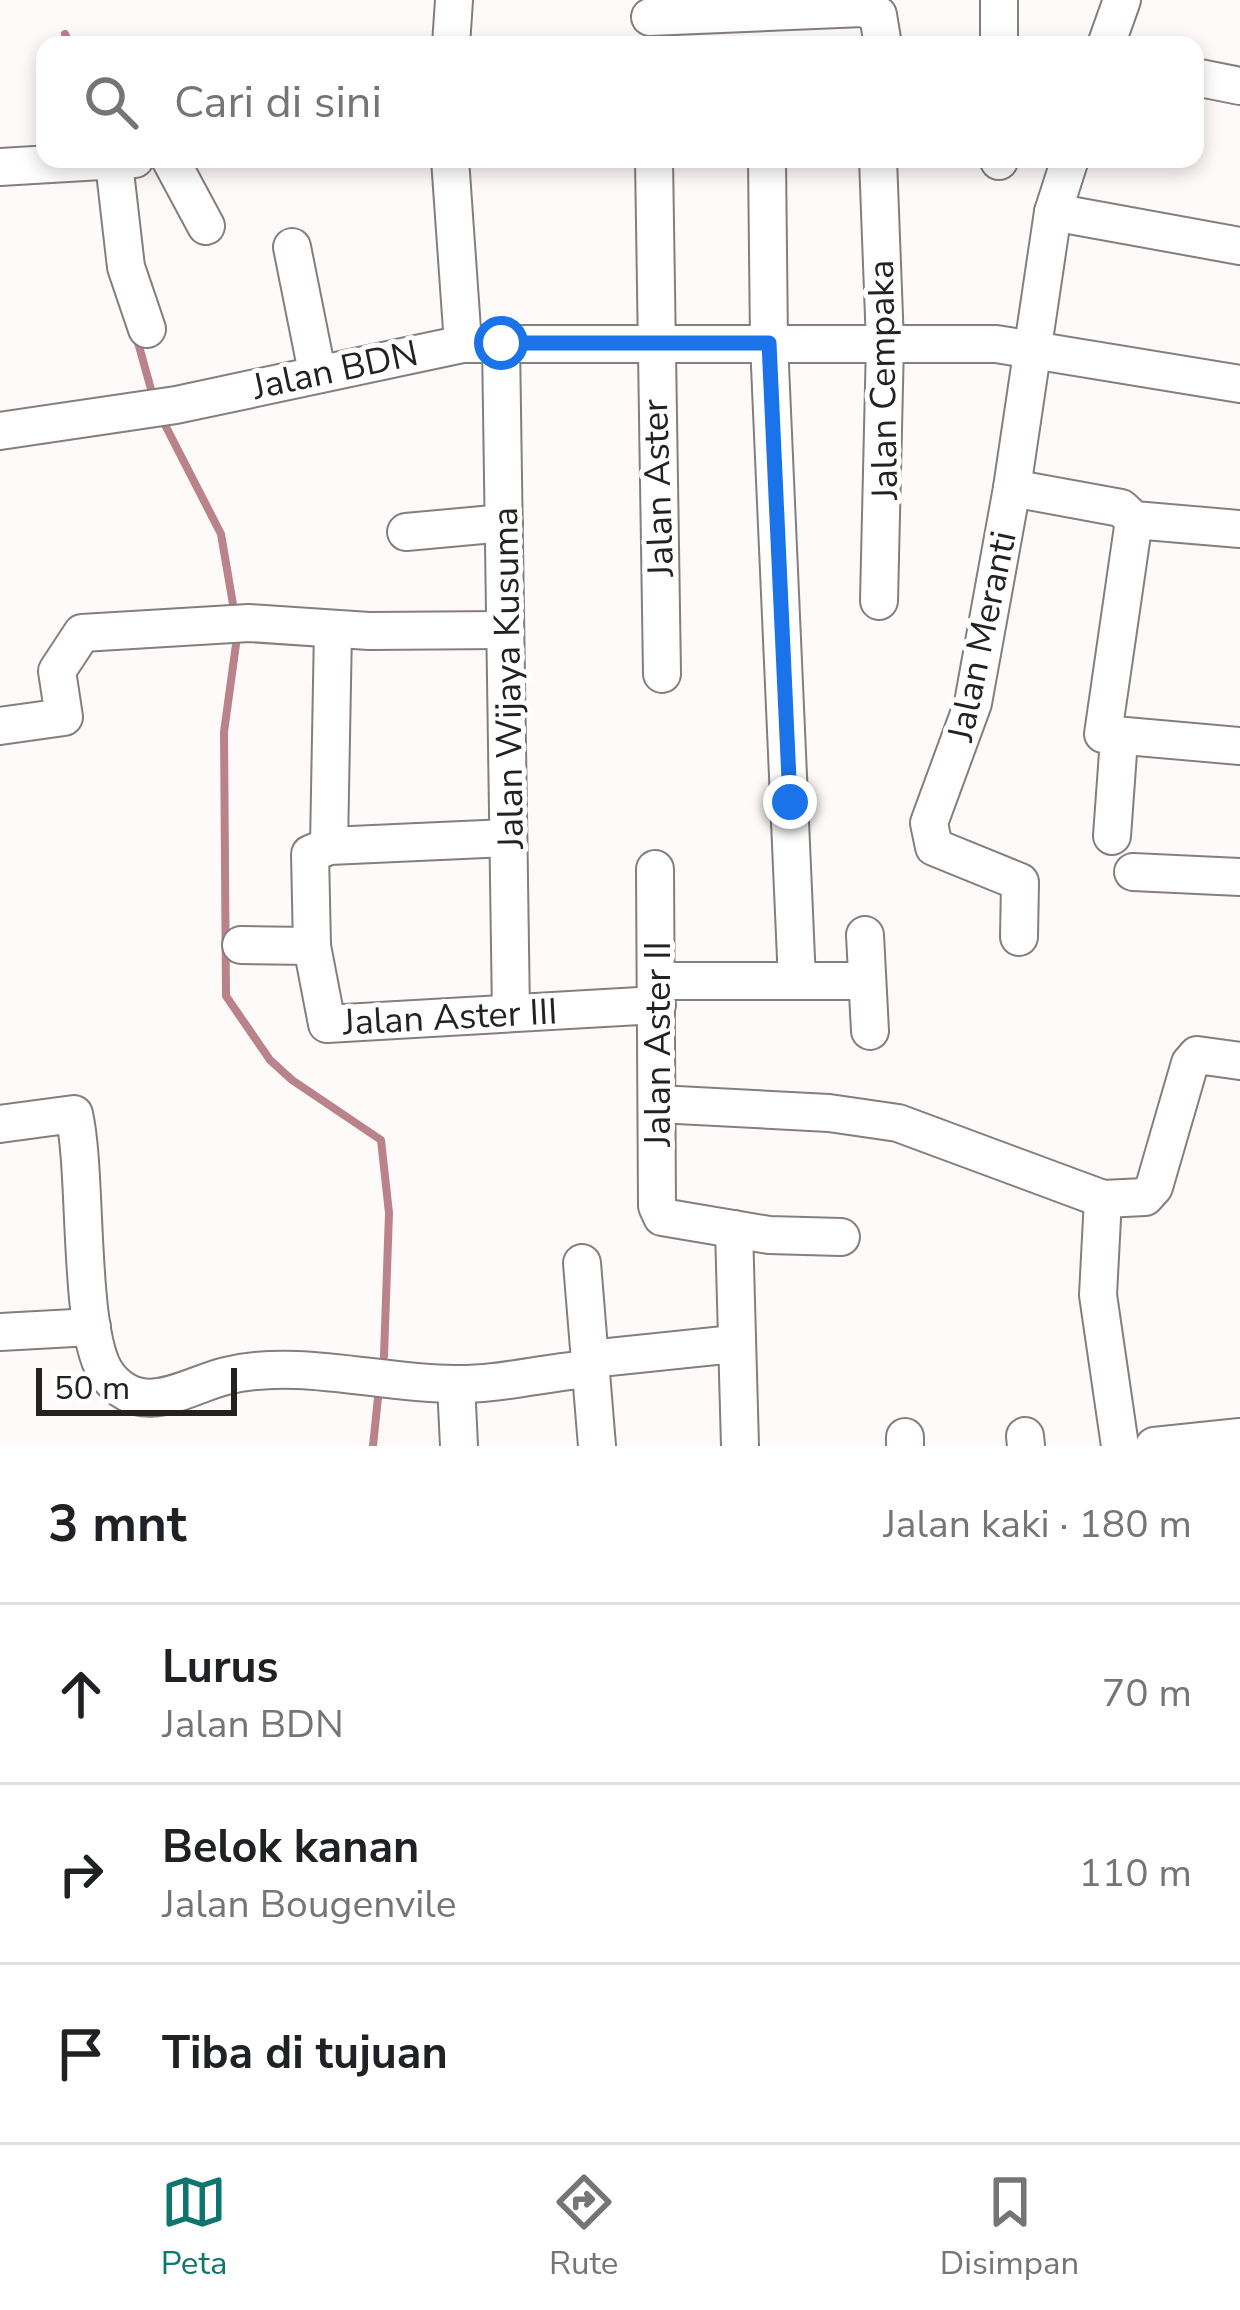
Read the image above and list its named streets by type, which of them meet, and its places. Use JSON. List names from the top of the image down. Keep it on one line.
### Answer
{"streets":{"street":["Jalan BDN","Jalan Cempaka","Jalan Aster","Jalan Meranti","Jalan Wijaya Kusuma","Jalan Aster III","Jalan Aster II"]},"crossings":[["Jalan BDN","Jalan Cempaka"],["Jalan BDN","Jalan Aster"],["Jalan BDN","Jalan Meranti"],["Jalan BDN","Jalan Wijaya Kusuma"],["Jalan Wijaya Kusuma","Jalan Aster III"],["Jalan Aster III","Jalan Aster II"]],"scale_bar":"50 m","page":{"search":"Cari di sini","scale":"50 m","heading":["3 mnt","Jalan kaki · 180 m"],"list":[["Lurus","Jalan BDN","70 m"],["Belok kanan","Jalan Bougenvile","110 m"],"Tiba di tujuan"],"nav":["Peta","Rute","Disimpan"]}}
